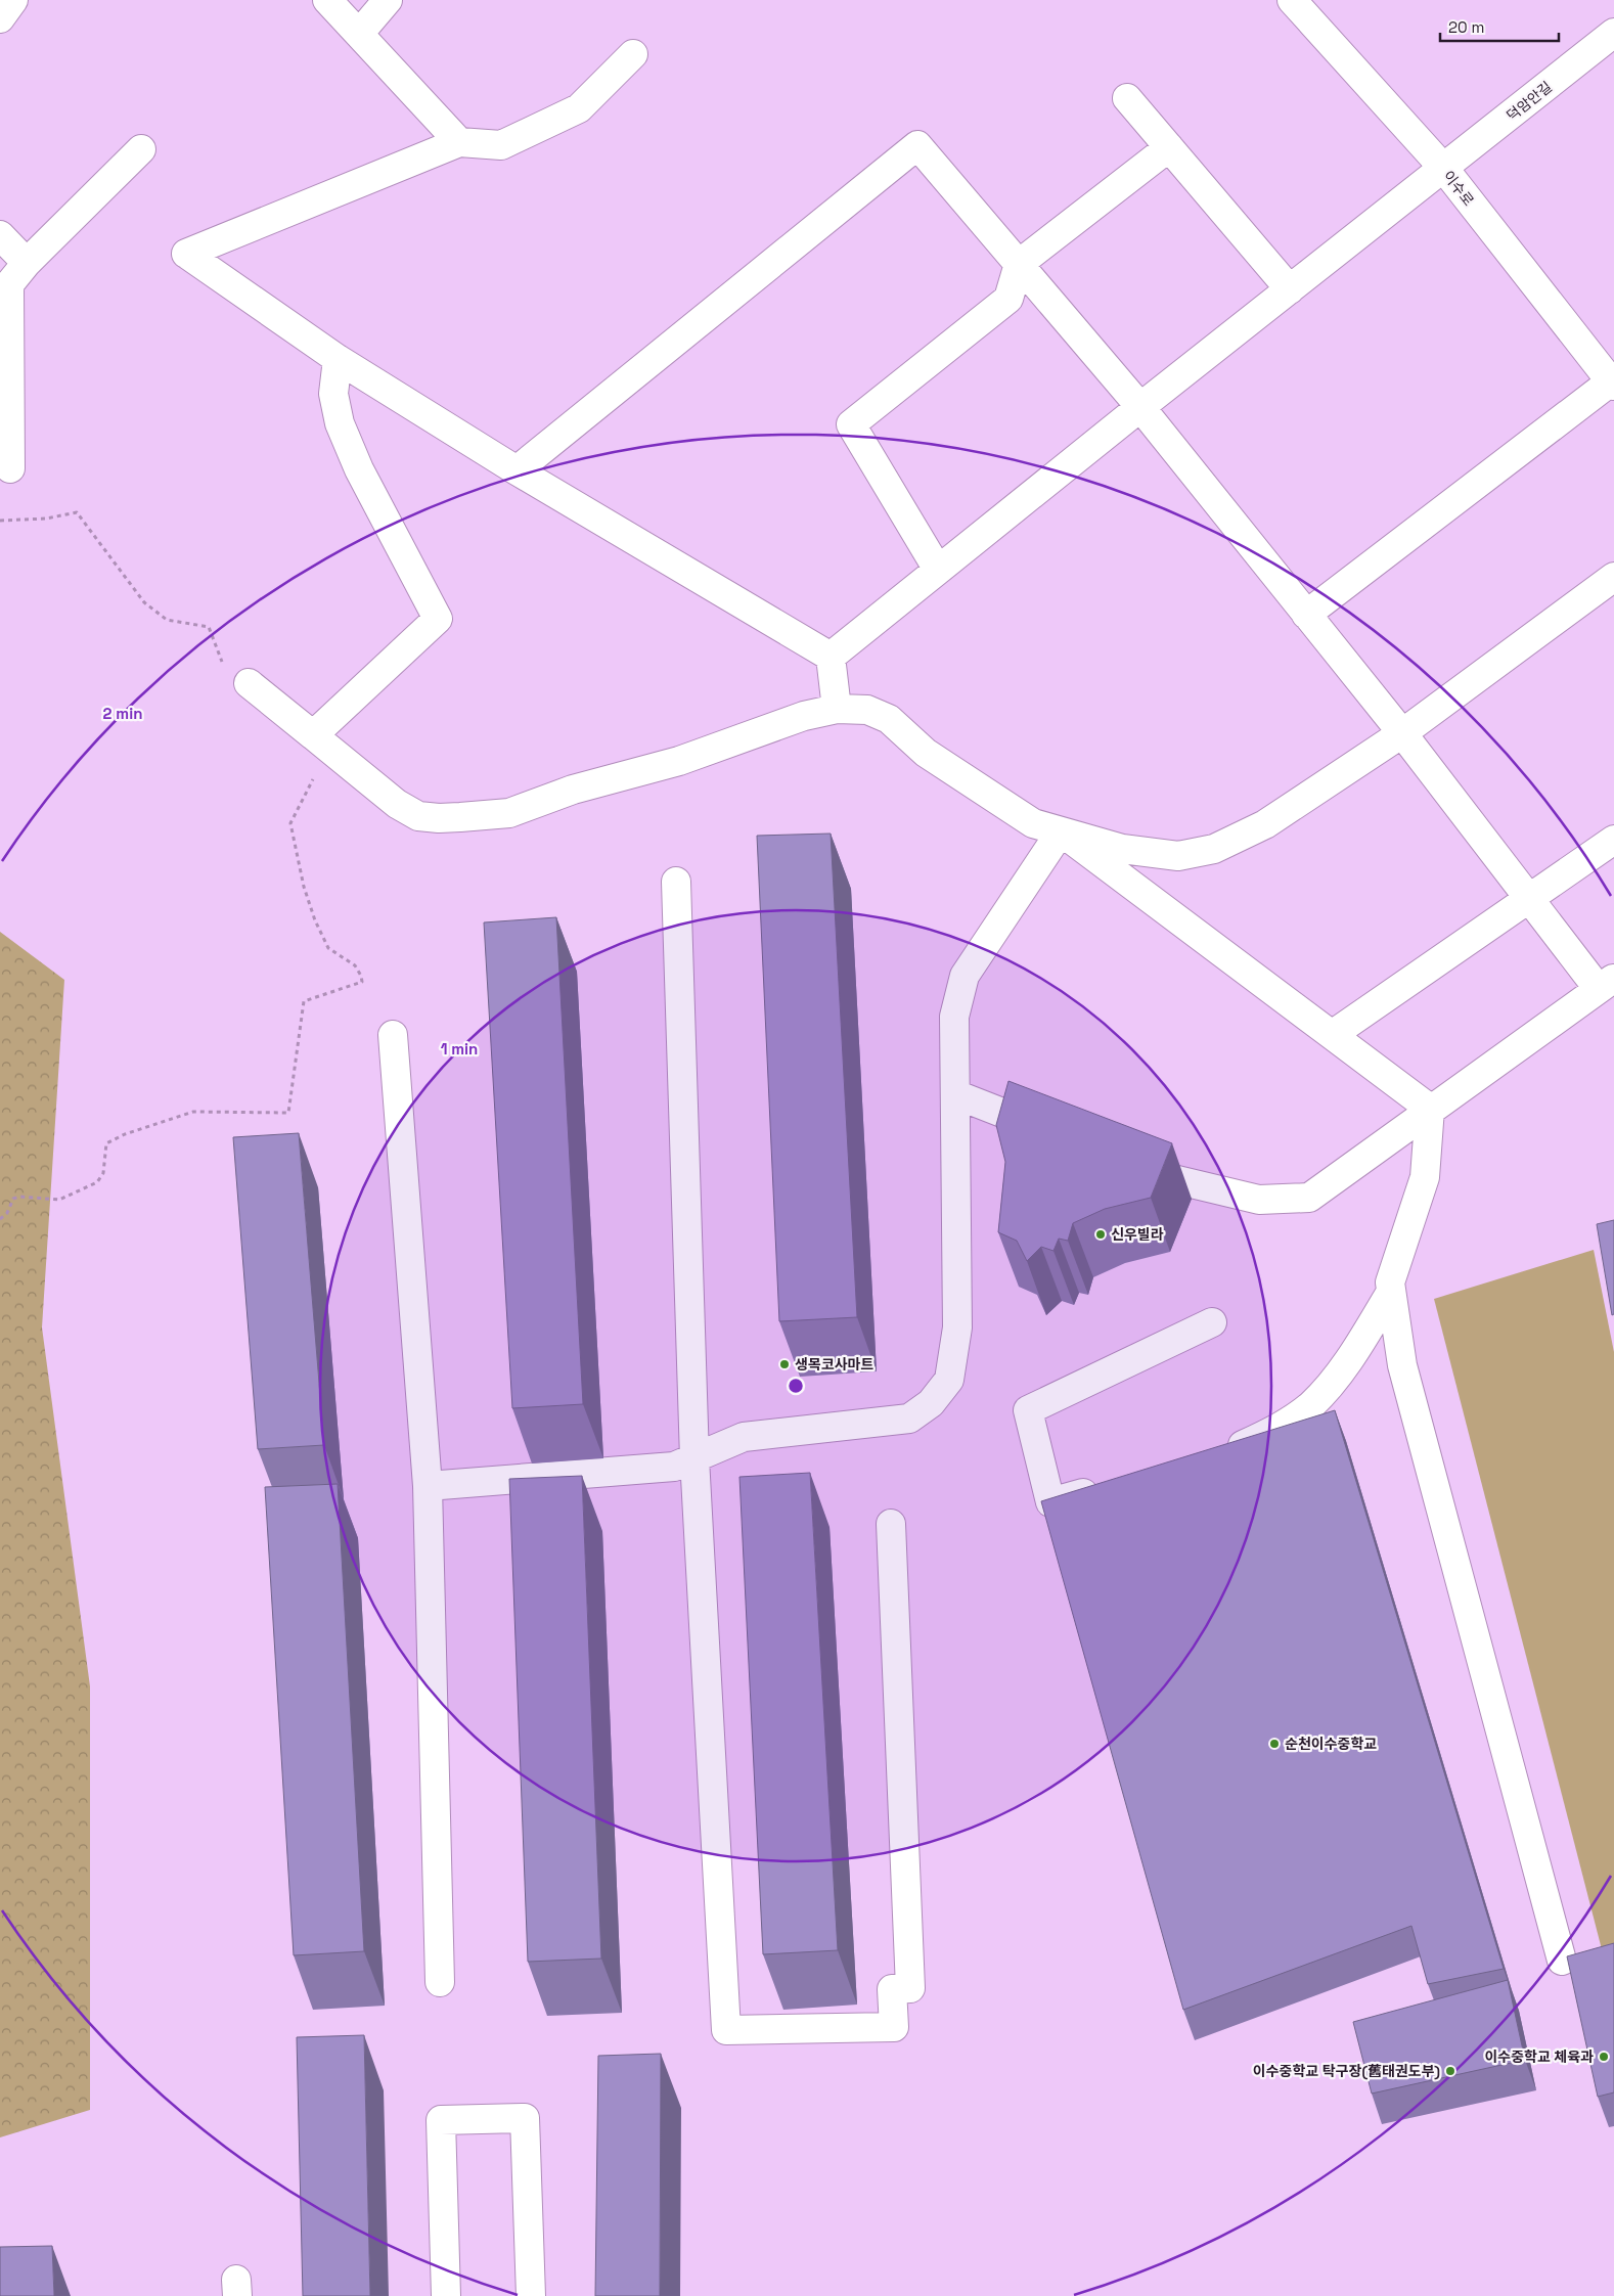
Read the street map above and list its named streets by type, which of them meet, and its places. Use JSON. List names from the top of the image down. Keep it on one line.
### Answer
{"streets":{"street":["덕암안길","이수로"]},"crossings":[["덕암안길","이수로"]],"places":["신우빌라","생목코사마트","순천이수중학교","이수중학교 체육과","이수중학교 탁구장(舊태권도부)"],"scale_bar":"20 m","rings":["2 min","1 min"]}
